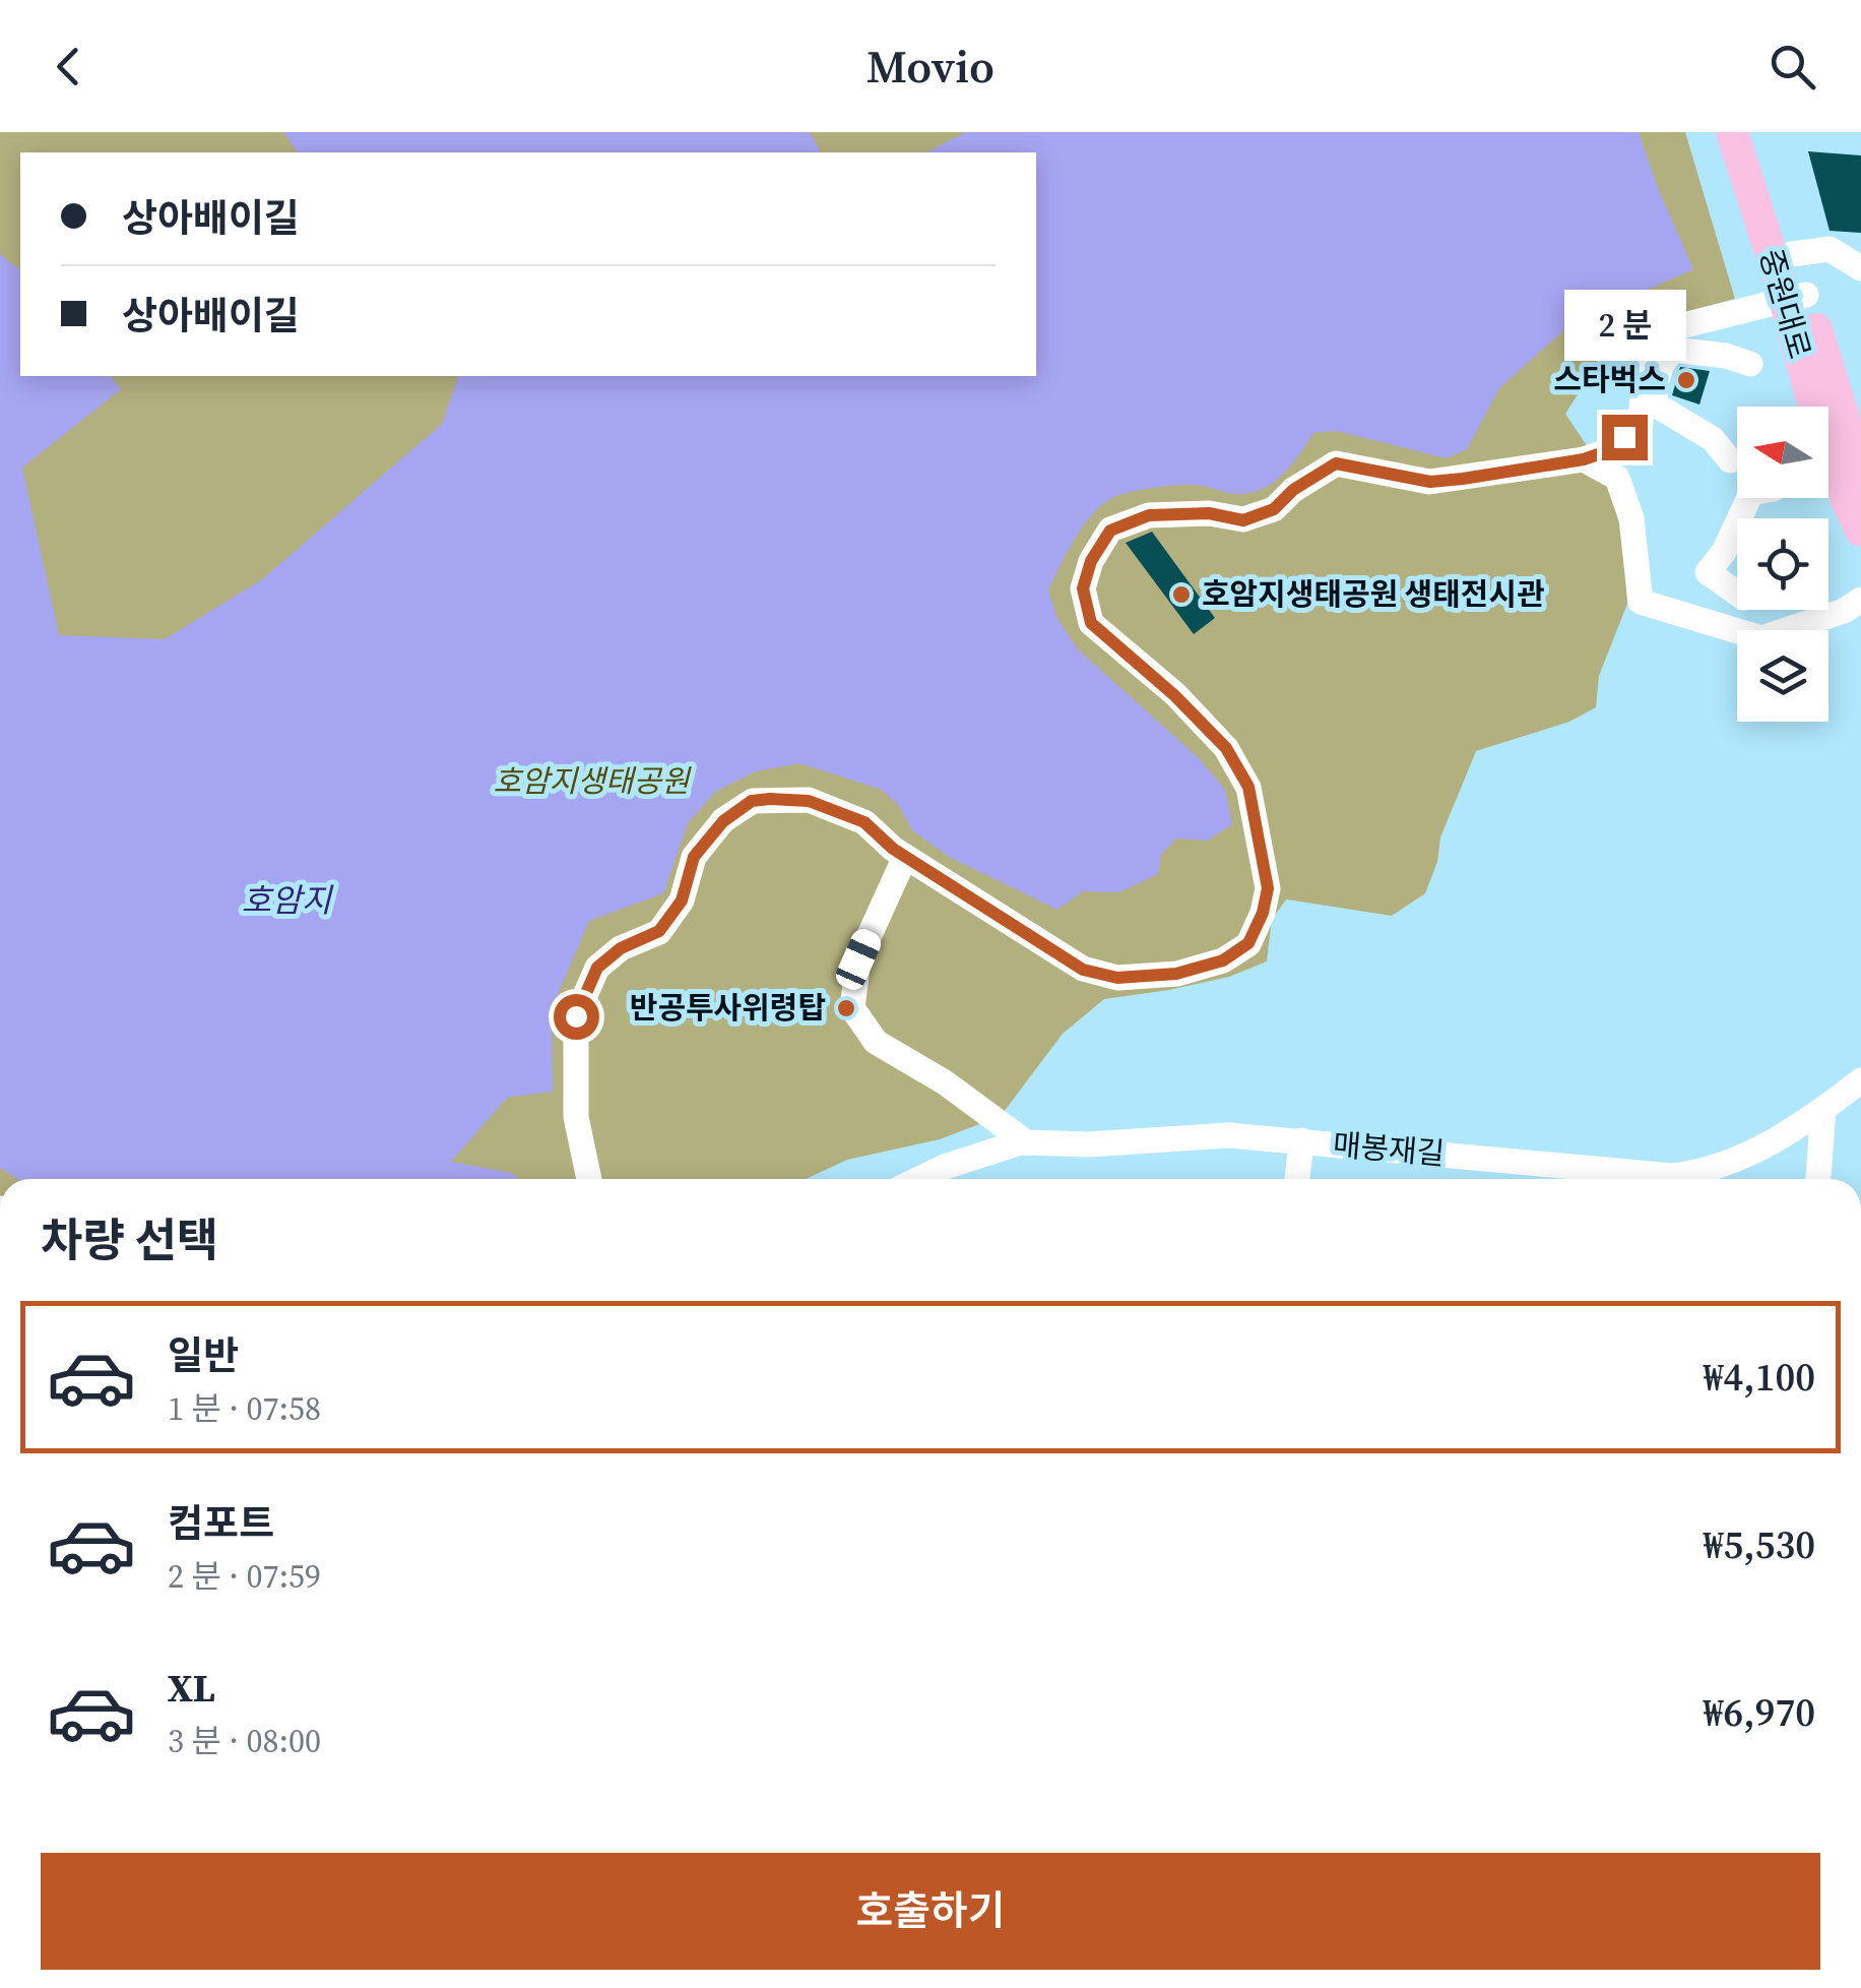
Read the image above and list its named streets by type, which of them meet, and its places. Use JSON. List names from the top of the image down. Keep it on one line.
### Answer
{"streets":{"main road":["중원대로"],"street":["매봉재길"]},"water":["호암지"],"parks":["호암지생태공원"],"places":["스타벅스","호암지생태공원 생태전시관","반공투사위령탑"],"north":"left","page":{"header":"Movio","banner":["상아배이길","상아배이길"],"bubble":"2 분","heading":"차량 선택","list":[{"name":"일반","note":"1 분 · 07:58","value":"₩4,100"},{"name":"컴포트","note":"2 분 · 07:59","value":"₩5,530"},{"name":"XL","note":"3 분 · 08:00","value":"₩6,970"}],"buttons":"호출하기"}}
